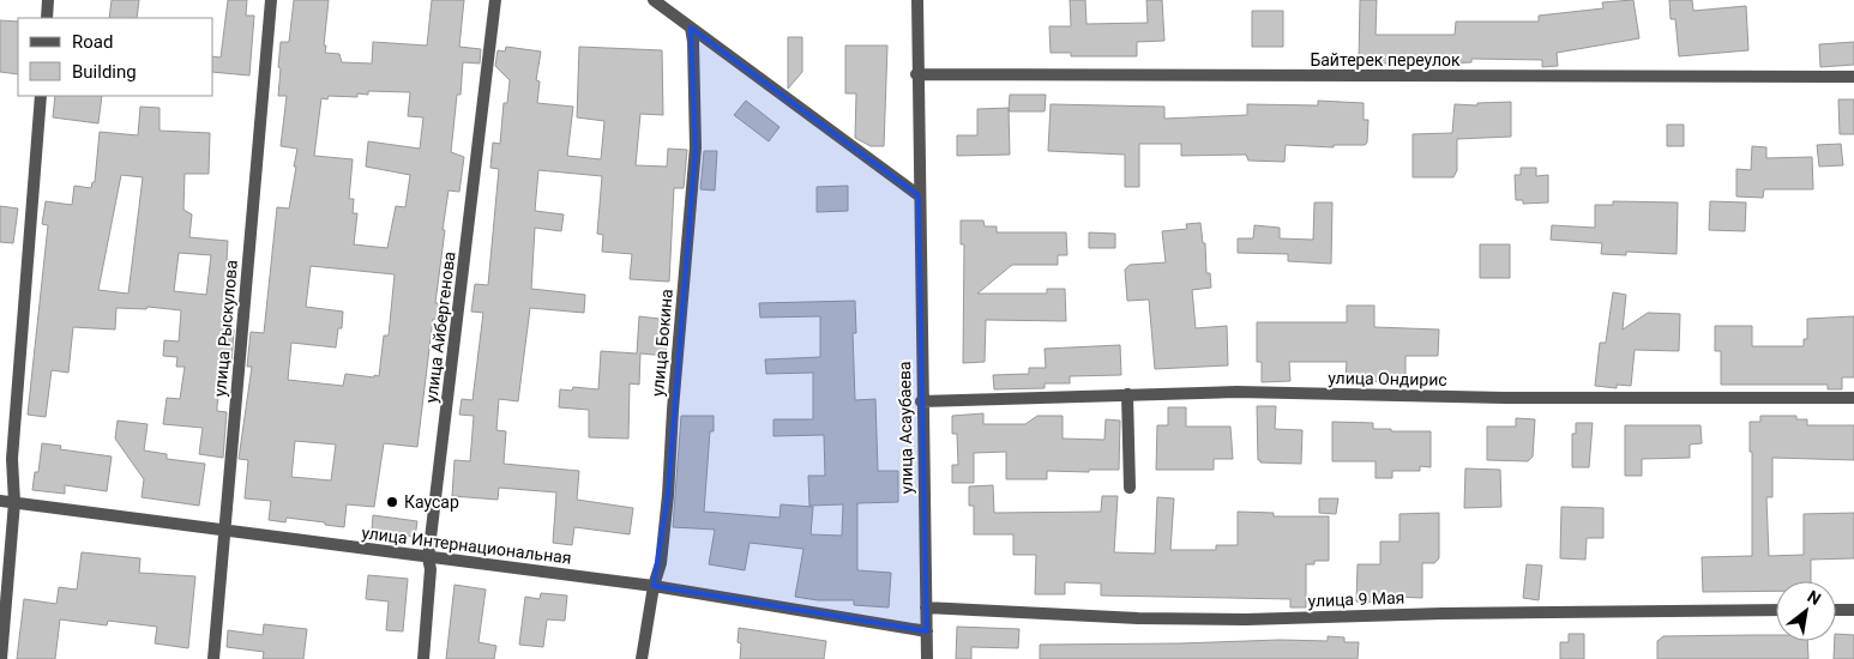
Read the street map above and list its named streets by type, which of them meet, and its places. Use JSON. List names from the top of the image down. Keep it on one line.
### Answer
{"streets":{"street":["Байтерек переулок","улица Айбергенова","улица Рыскулова","улица Бокина","улица Ондирис","улица Асаубаева","улица Интернациональная","улица 9 Мая"]},"crossings":[["Байтерек переулок","улица Асаубаева"],["улица Айбергенова","улица Интернациональная"],["улица Рыскулова","улица Интернациональная"],["улица Бокина","улица Интернациональная"],["улица Ондирис","улица Асаубаева"],["улица Асаубаева","улица Интернациональная"],["улица Асаубаева","улица 9 Мая"]],"places":["Каусар"],"legend":["Road","Building"],"north":"top right"}
